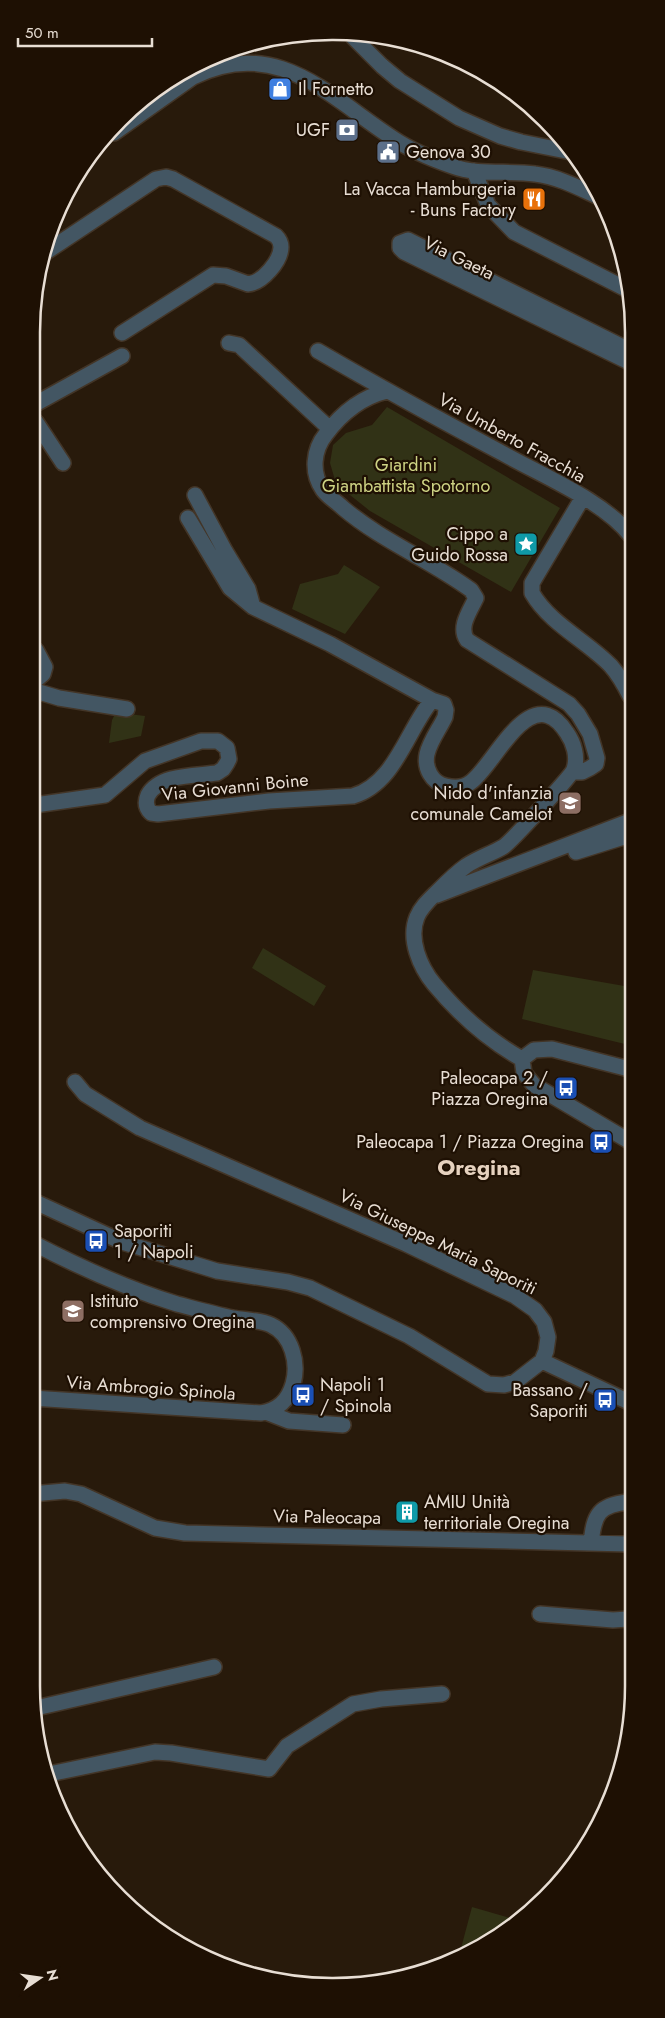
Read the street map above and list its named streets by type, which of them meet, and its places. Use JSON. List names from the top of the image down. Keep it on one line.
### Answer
{"streets":{"street":["Via Gaeta","Via Umberto Fracchia","Via Giovanni Boine","Via Giuseppe Maria Saporiti","Via Ambrogio Spinola","Via Paleocapa"]},"districts":["Oregina"],"parks":["Giardini Giambattista Spotorno"],"places":{"shop":["Il Fornetto"],"bank":["UGF"],"public building":["Genova 30"],"restaurant":["La Vacca Hamburgeria - Buns Factory"],"place":["Cippo a Guido Rossa"],"school or university":["Nido d'infanzia comunale Camelot","Istituto comprensivo Oregina"],"bus stop":["Paleocapa 2 / Piazza Oregina","Paleocapa 1 / Piazza Oregina","Saporiti 1 / Napoli","Napoli 1 / Spinola","Bassano / Saporiti"],"building":["AMIU Unità territoriale Oregina"]},"scale_bar":"50 m","north":"right"}
